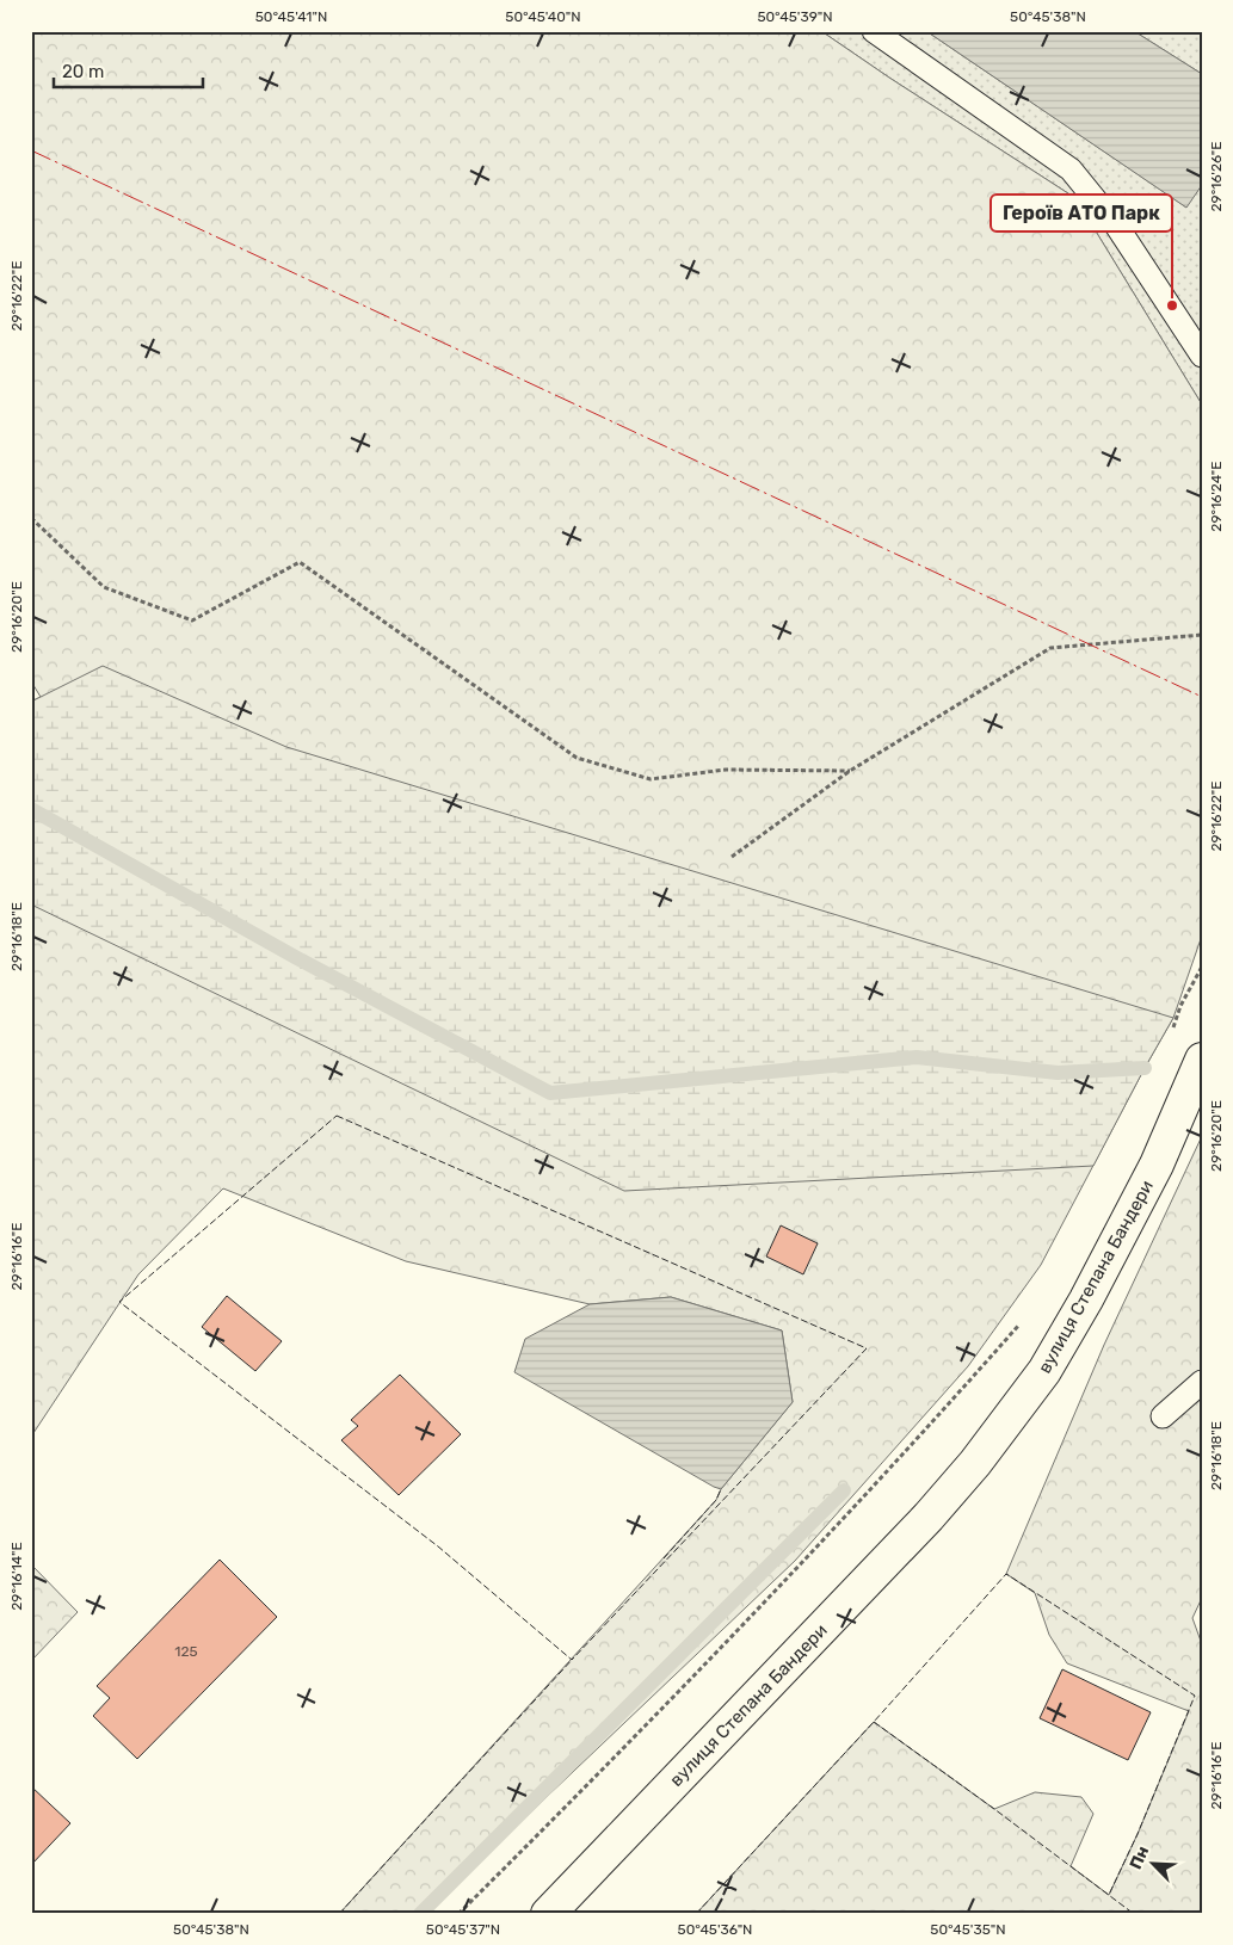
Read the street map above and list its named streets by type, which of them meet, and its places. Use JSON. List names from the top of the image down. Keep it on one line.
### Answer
{"streets":{"street":["вулиця Степана Бандери"]},"places":["Героїв АТО Парк"],"house_numbers":["125"],"scale_bar":"20 m","north":"top left","coordinates":["50°45'41\"N","50°45'40\"N","50°45'39\"N","50°45'38\"N","29°16'26\"E","29°16'22\"E","29°16'24\"E","29°16'20\"E","29°16'18\"E","29°16'16\"E","29°16'14\"E","50°45'37\"N","50°45'36\"N","50°45'35\"N"]}
